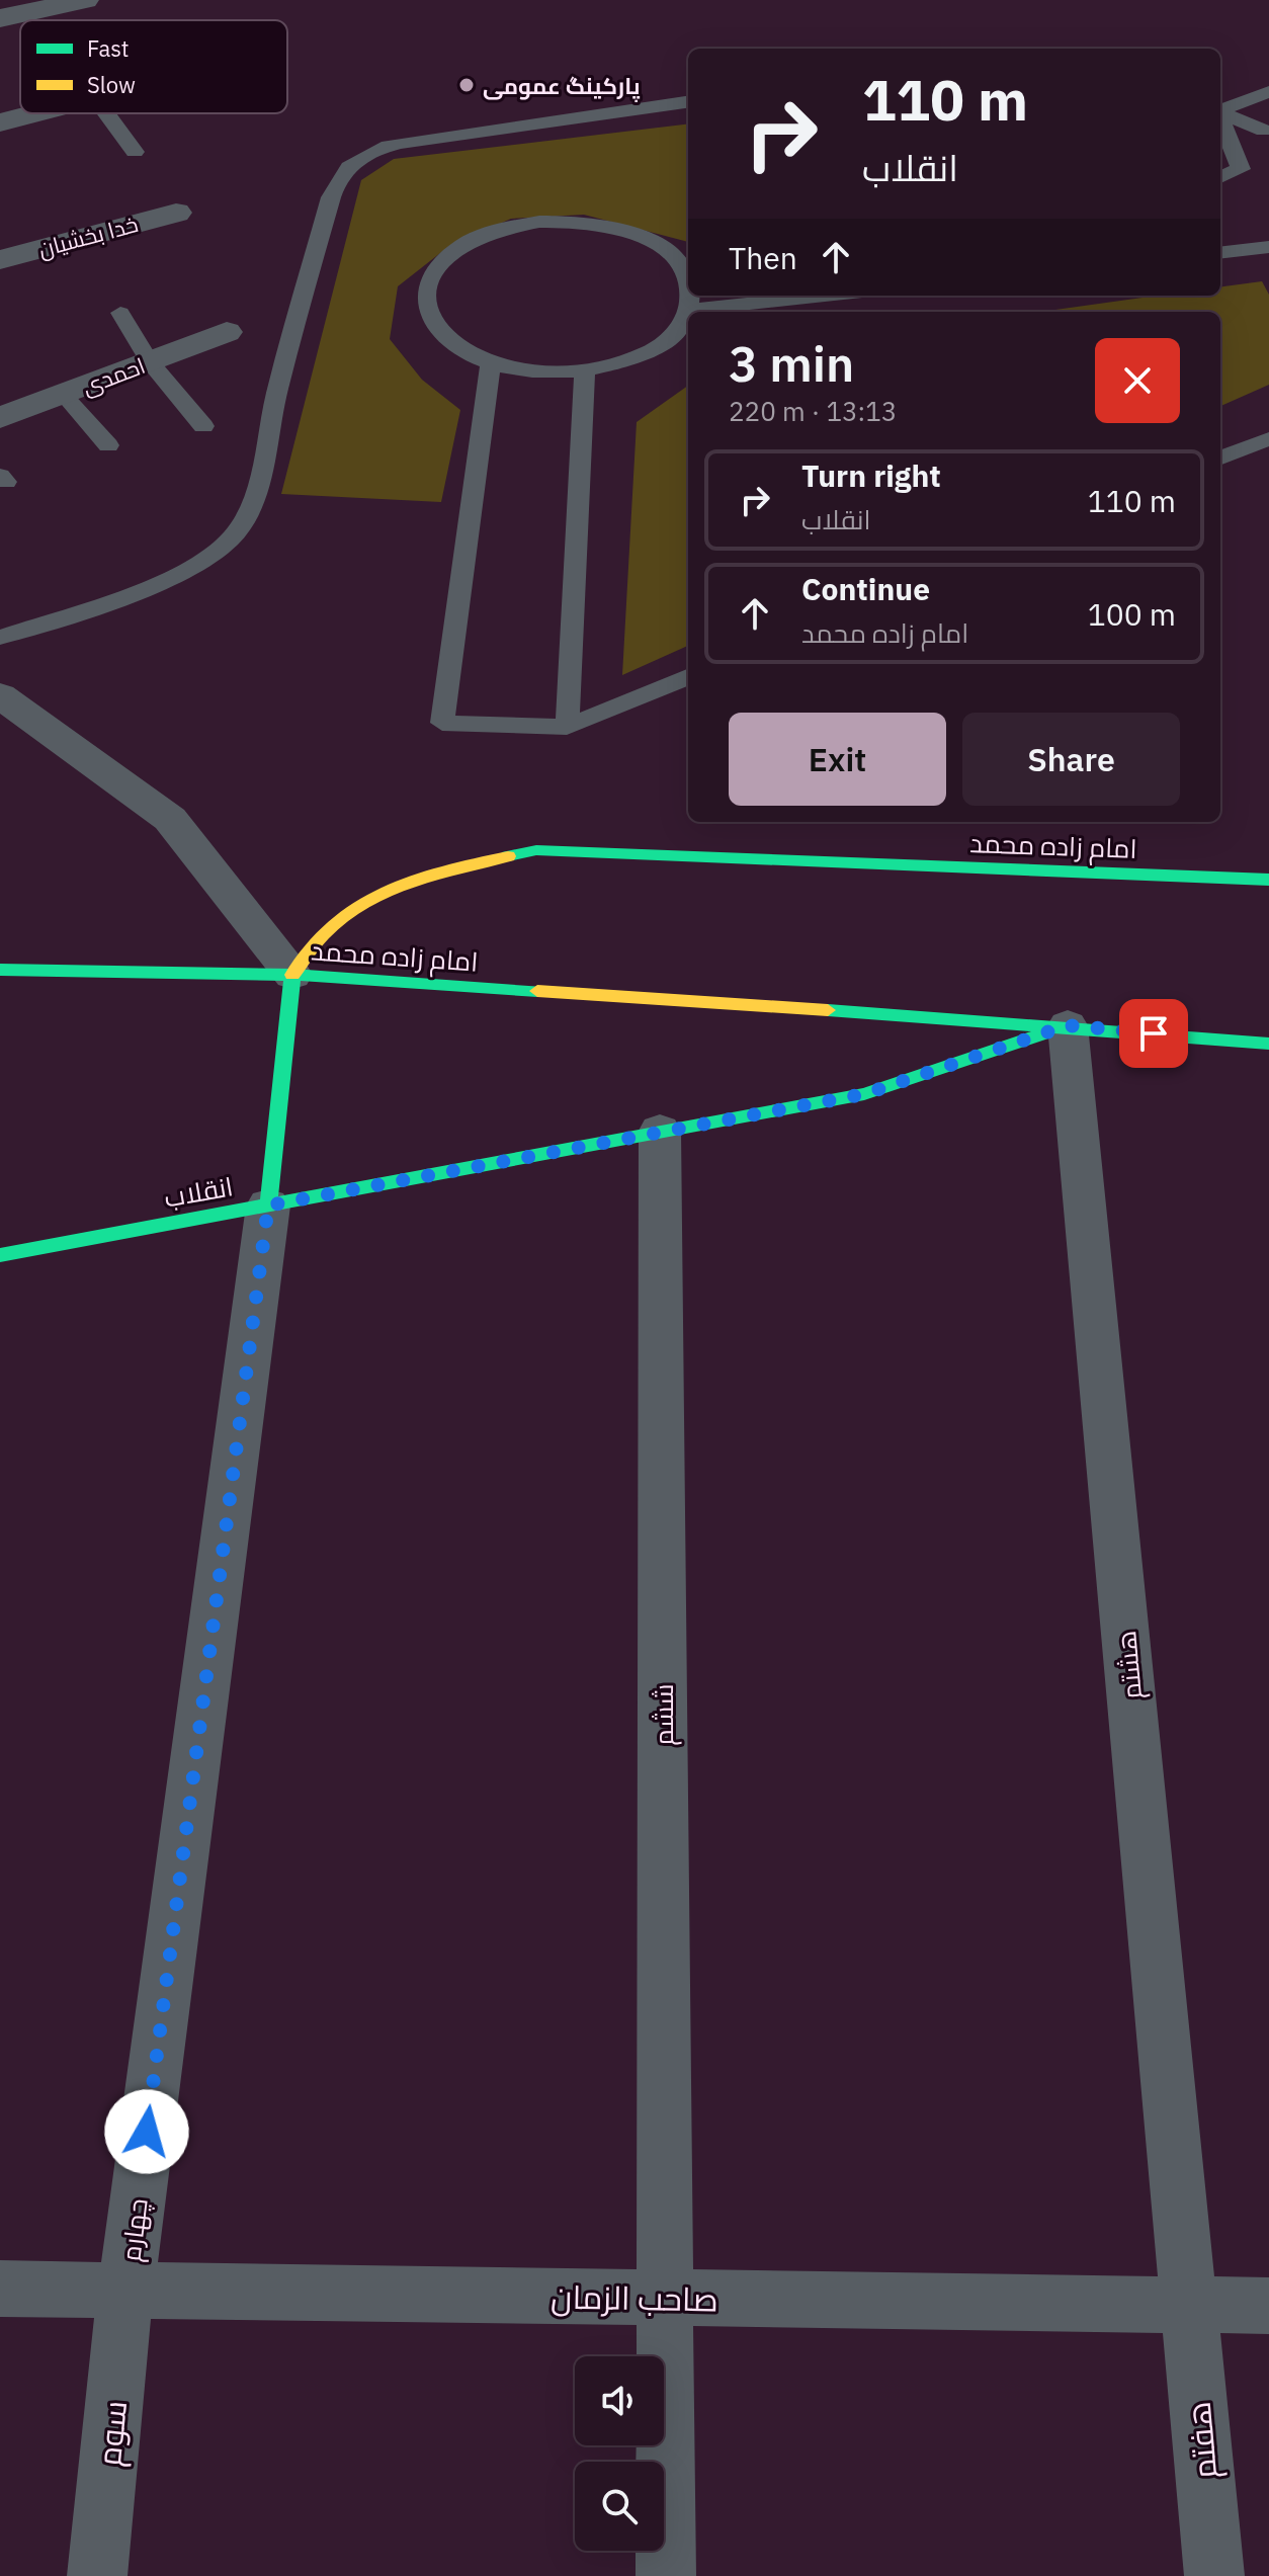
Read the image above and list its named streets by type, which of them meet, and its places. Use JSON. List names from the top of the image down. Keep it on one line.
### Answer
{"streets":{"street":["خدا بخشیان","احمدی","امام زاده محمد","انقلاب","هشتم","ششم","چهارم","صاحب الزمان","سوم","هفتم"]},"crossings":[["امام زاده محمد","انقلاب"],["امام زاده محمد","هشتم"],["انقلاب","هشتم"],["انقلاب","ششم"],["انقلاب","چهارم"],["هشتم","صاحب الزمان"],["هشتم","هفتم"],["ششم","صاحب الزمان"],["چهارم","صاحب الزمان"],["چهارم","سوم"],["صاحب الزمان","سوم"],["صاحب الزمان","هفتم"]],"places":["پارکینگ عمومی"],"legend":["Fast","Slow"],"page":{"turn":["110 m","انقلاب"],"then":"Then","heading":["3 min","220 m · 13:13"],"list":[{"name":"Turn right","note":"انقلاب","value":"110 m"},{"name":"Continue","note":"امام زاده محمد","value":"100 m"}],"buttons":["Exit","Share"]}}
